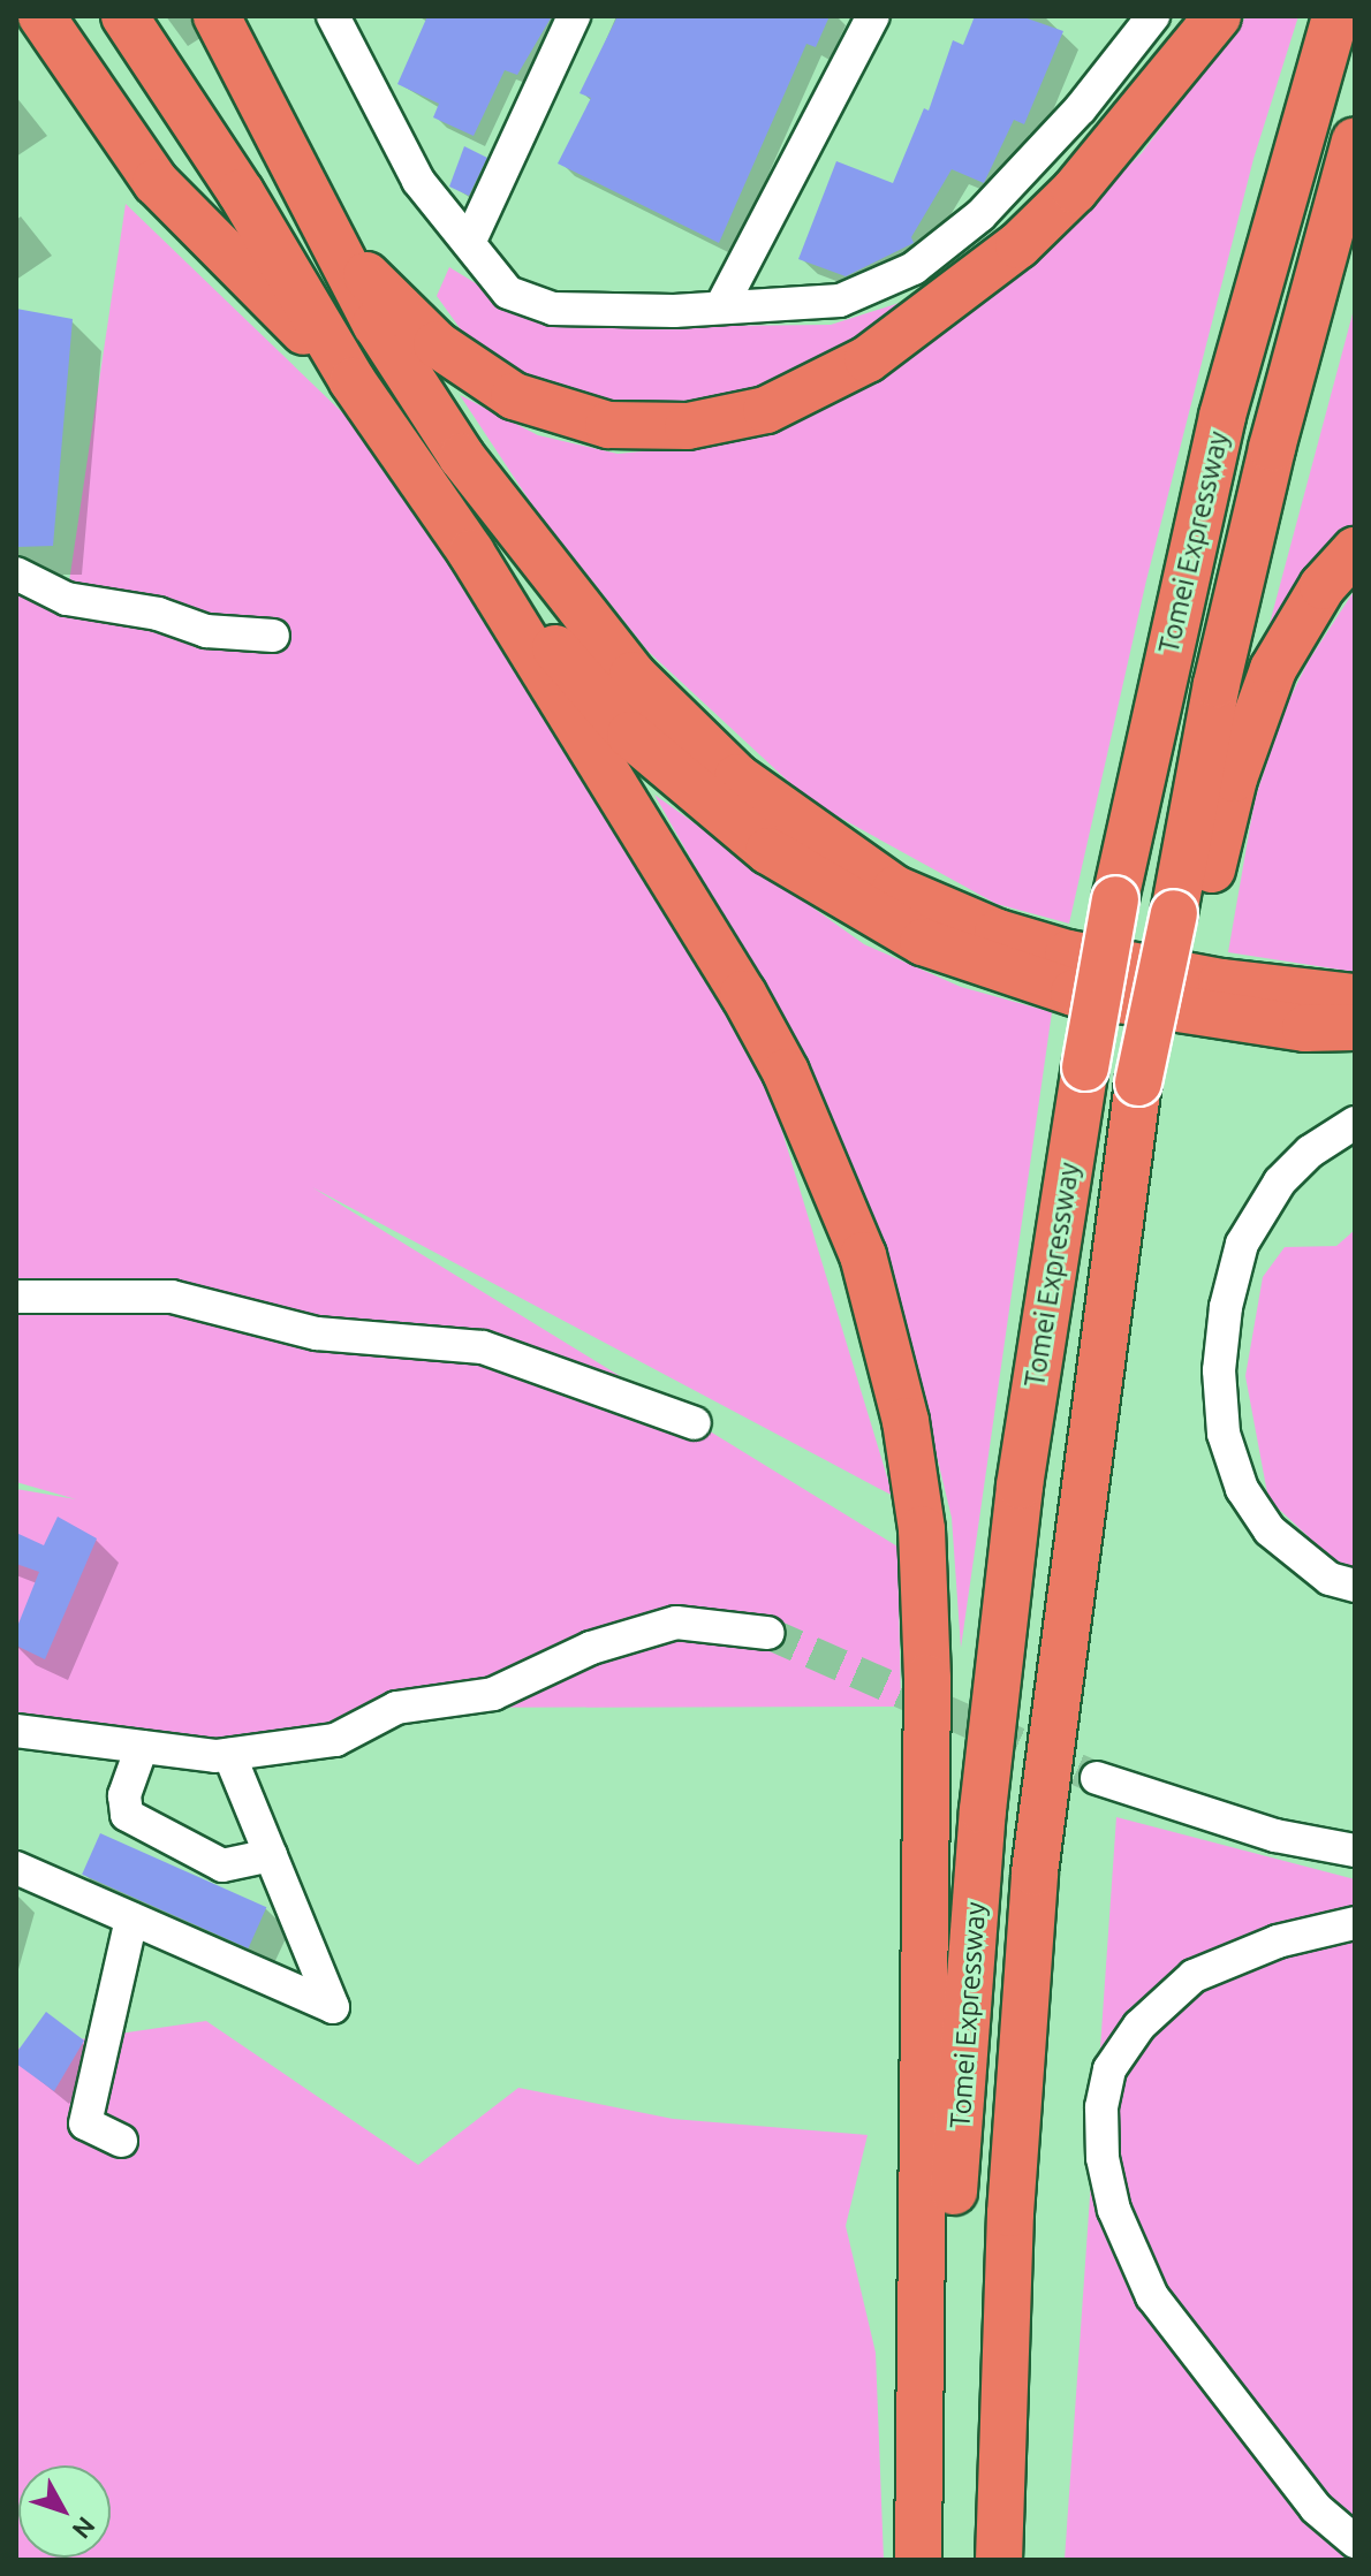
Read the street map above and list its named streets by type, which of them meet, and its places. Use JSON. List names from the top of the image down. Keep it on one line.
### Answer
{"streets":{"highway":["Tomei Expressway"]},"north":"bottom right"}
